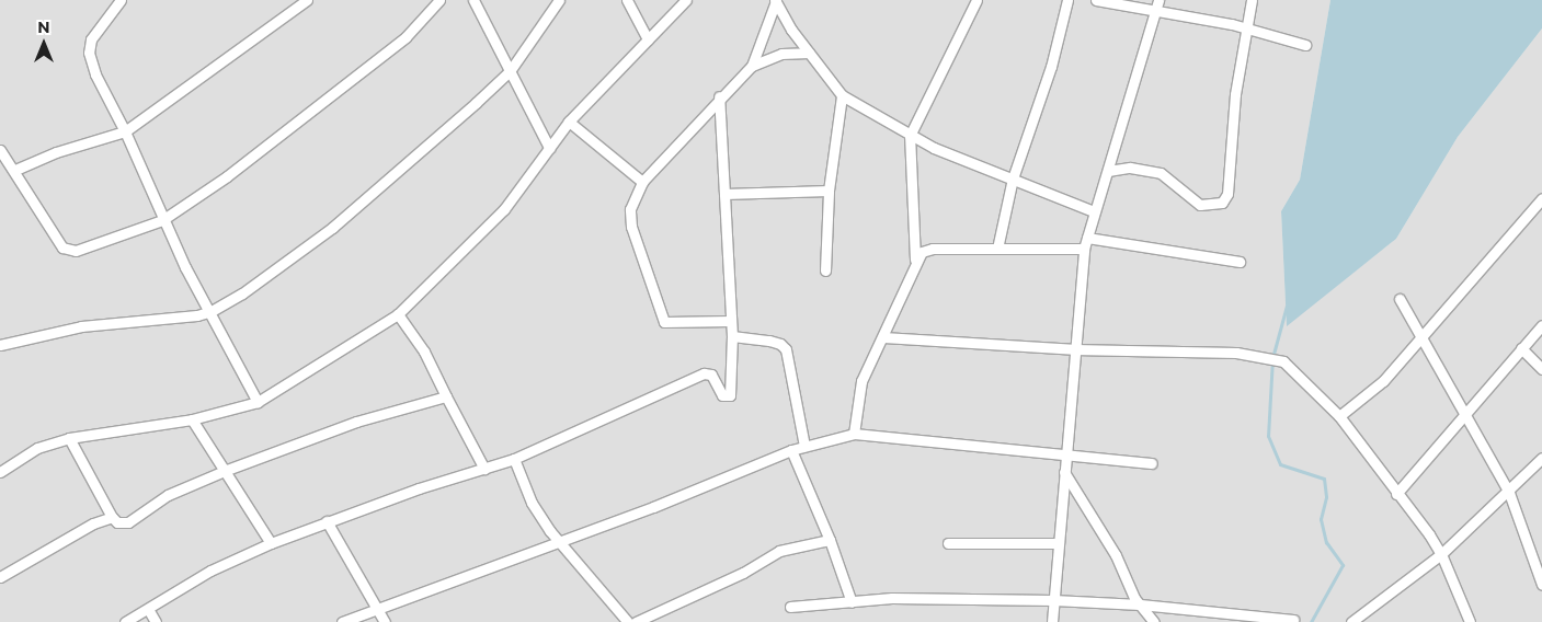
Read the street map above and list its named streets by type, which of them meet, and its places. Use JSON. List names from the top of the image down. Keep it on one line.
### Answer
{"north":"top"}
